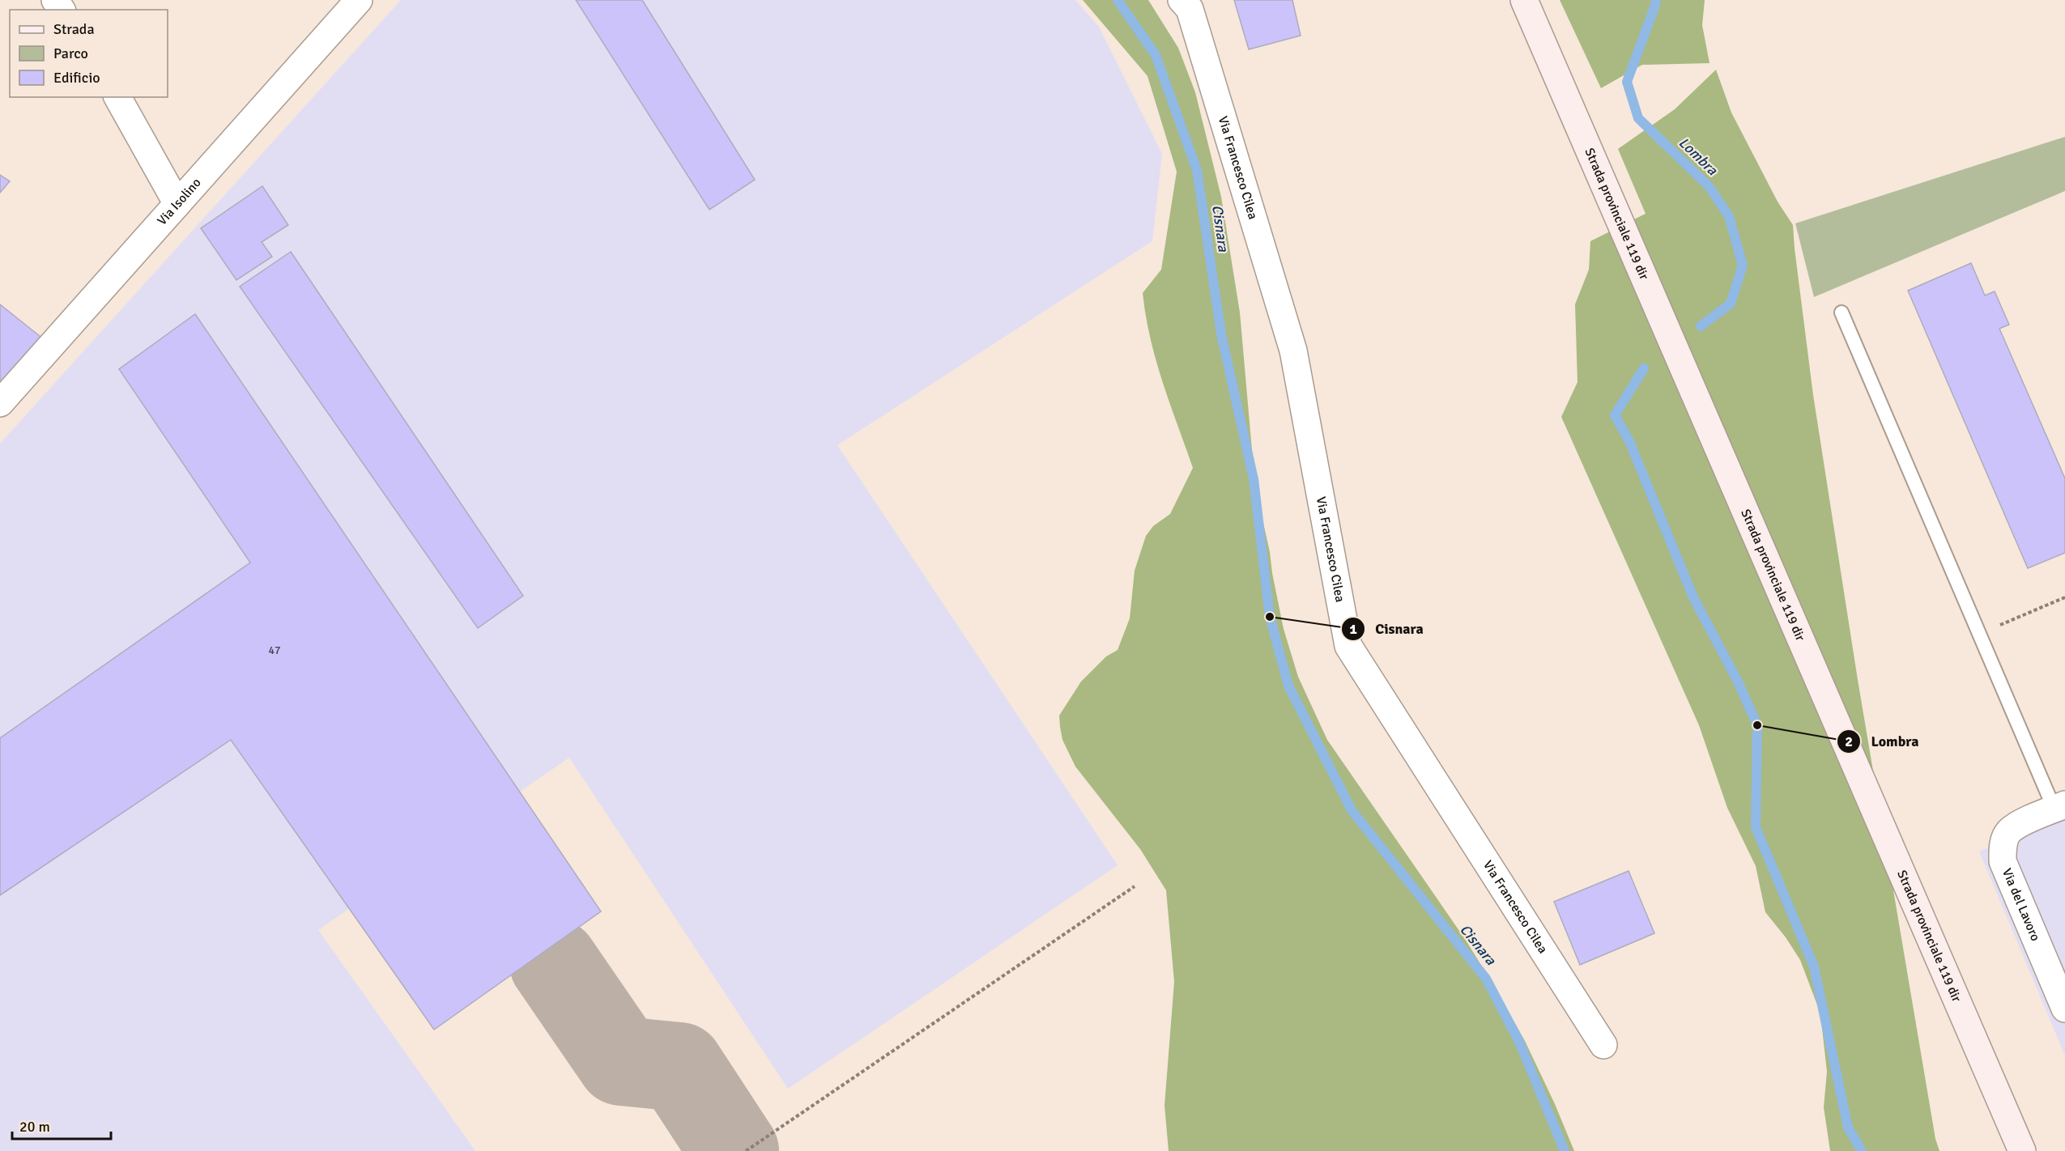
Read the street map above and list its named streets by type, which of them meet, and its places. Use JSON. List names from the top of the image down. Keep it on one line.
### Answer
{"streets":{"street":["Via Francesco Cilea","Via Isolino","Strada provinciale 119 dir","Via del Lavoro"]},"water":["Lombra","Cisnara"],"places":["Cisnara","Lombra"],"house_numbers":["47"],"legend":["Strada","Parco","Edificio"],"scale_bar":"20 m"}
